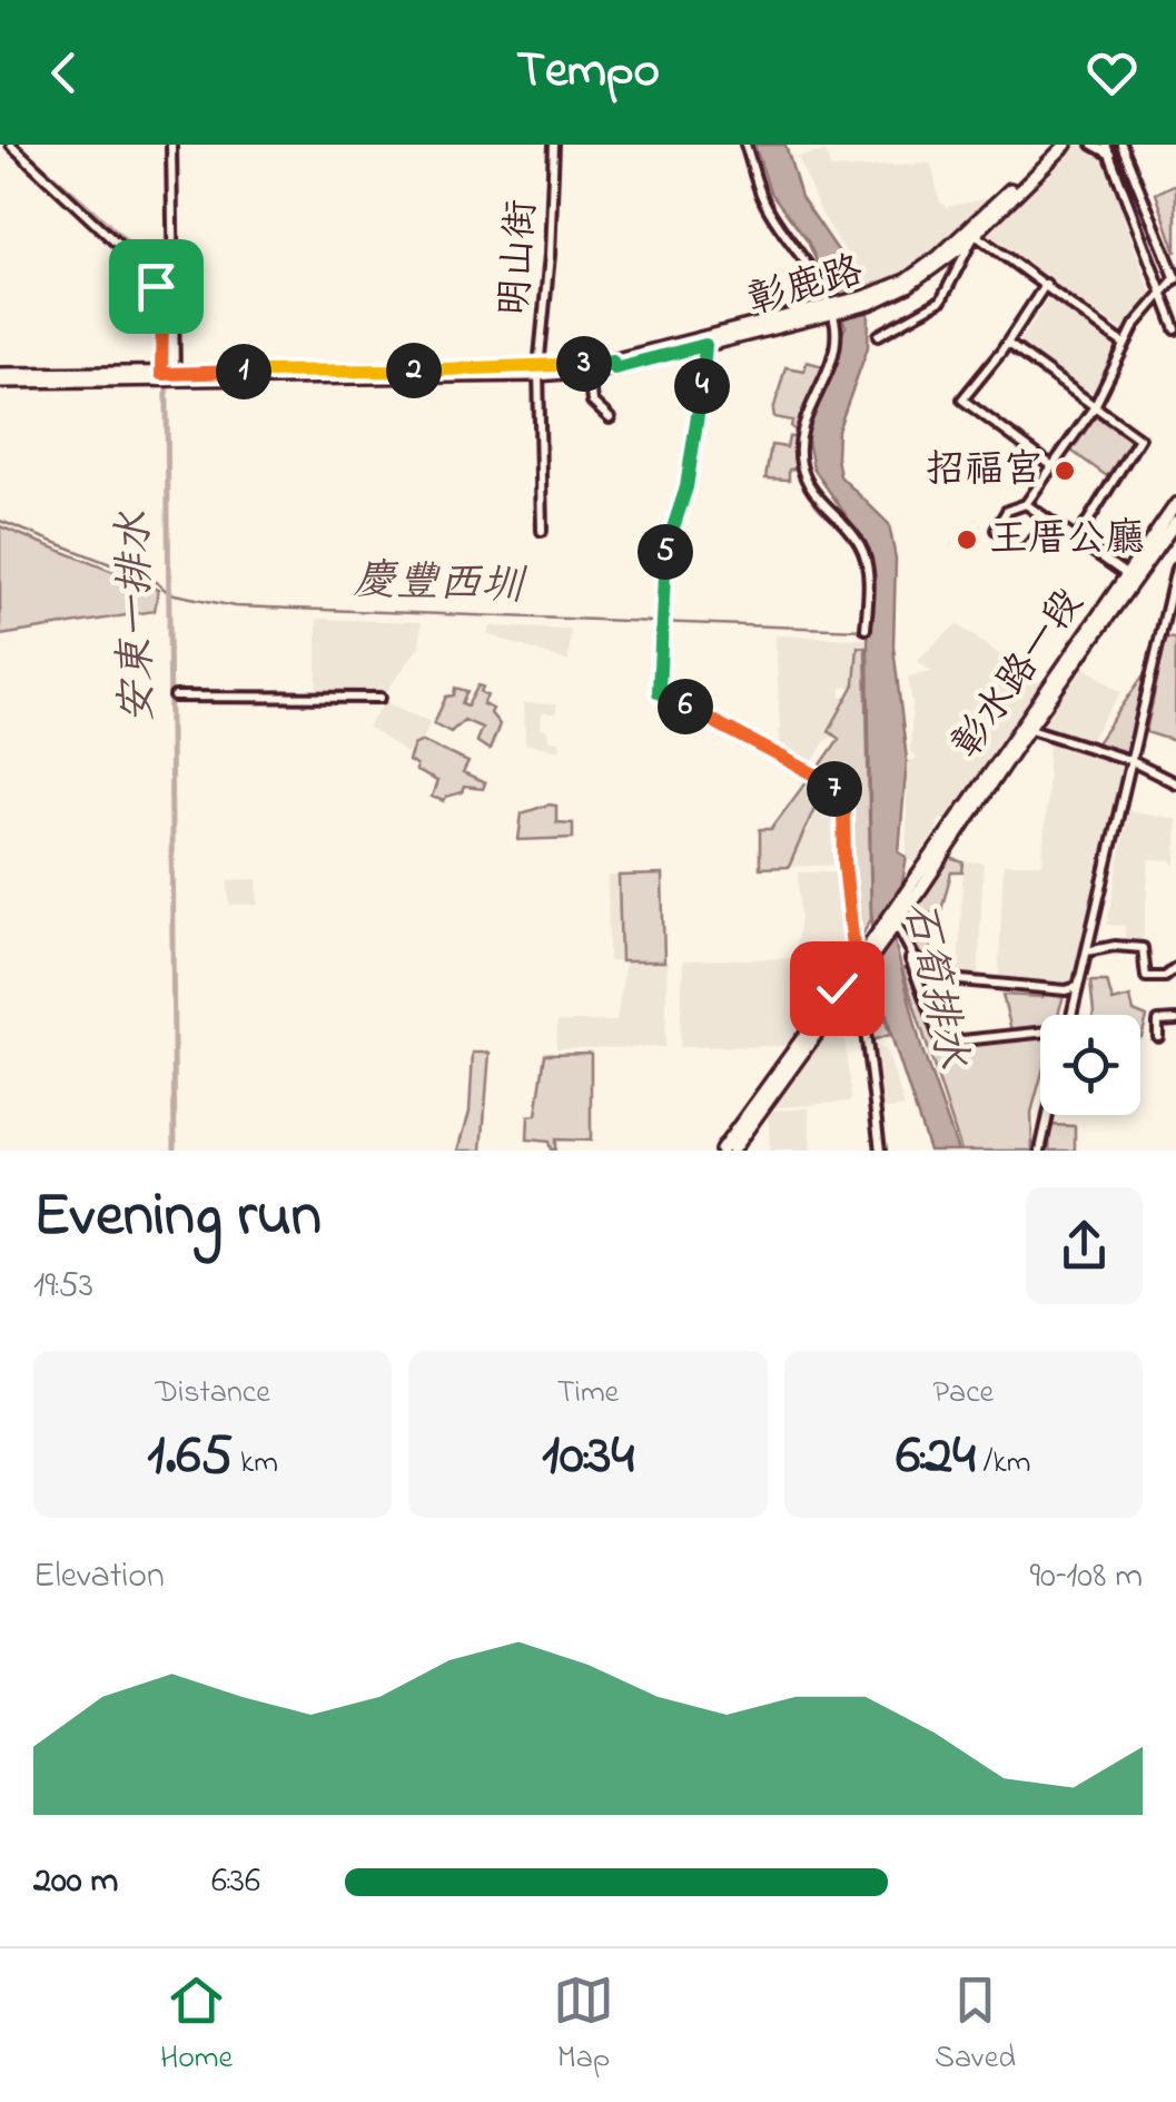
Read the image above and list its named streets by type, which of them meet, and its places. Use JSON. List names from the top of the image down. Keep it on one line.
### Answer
{"streets":{"main road":["彰鹿路","彰水路一段"],"street":["明山街"]},"crossings":[["明山街","彰鹿路"]],"water":["慶豐西圳","安東一排水","石筍排水"],"places":["招福宮","王厝公廳"],"page":{"header":"Tempo","pins":["3","2","1","4","5","6","7"],"heading":["Evening run","19:53"],"stats":[["Distance","1.65 km"],["Time","10:34"],["Pace","6:24 /km"]],"chart":["Elevation","90–108 m"],"list":[{"name":"200 m","note":"6:36"}],"tabs":["Home","Map","Saved"]}}
